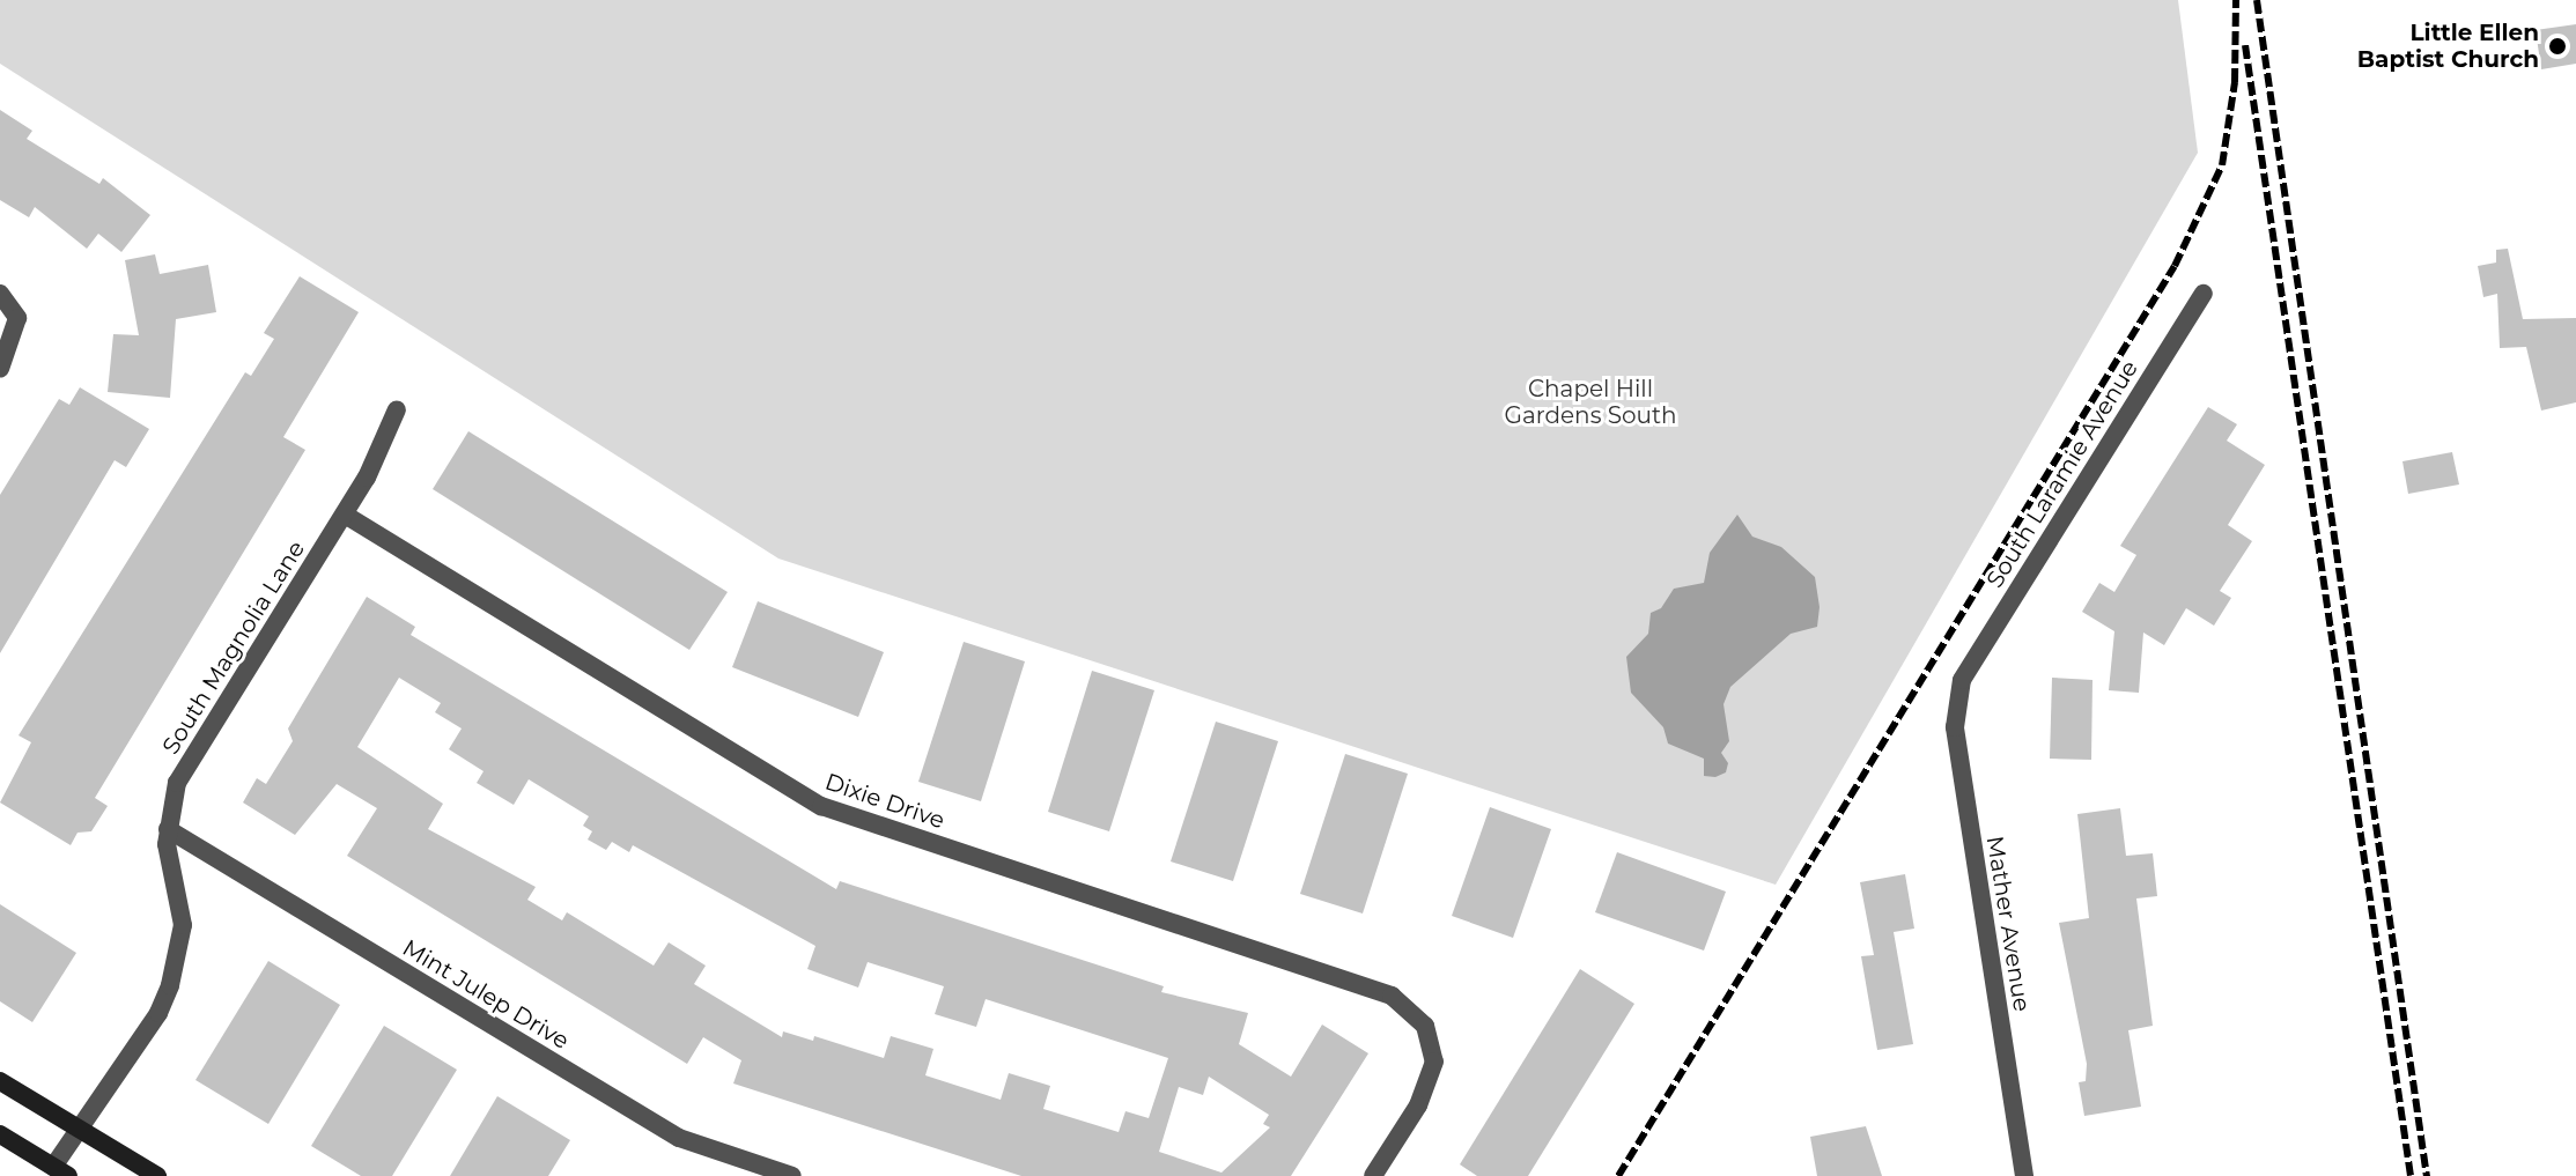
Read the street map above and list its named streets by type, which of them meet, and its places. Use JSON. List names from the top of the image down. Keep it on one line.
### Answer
{"streets":{"street":["South Laramie Avenue","South Magnolia Lane","Dixie Drive","Mather Avenue","Mint Julep Drive"]},"crossings":[["South Laramie Avenue","Mather Avenue"],["South Magnolia Lane","Dixie Drive"],["South Magnolia Lane","Mint Julep Drive"]],"parks":["Chapel Hill Gardens South"],"places":["Little Ellen Baptist Church"]}
